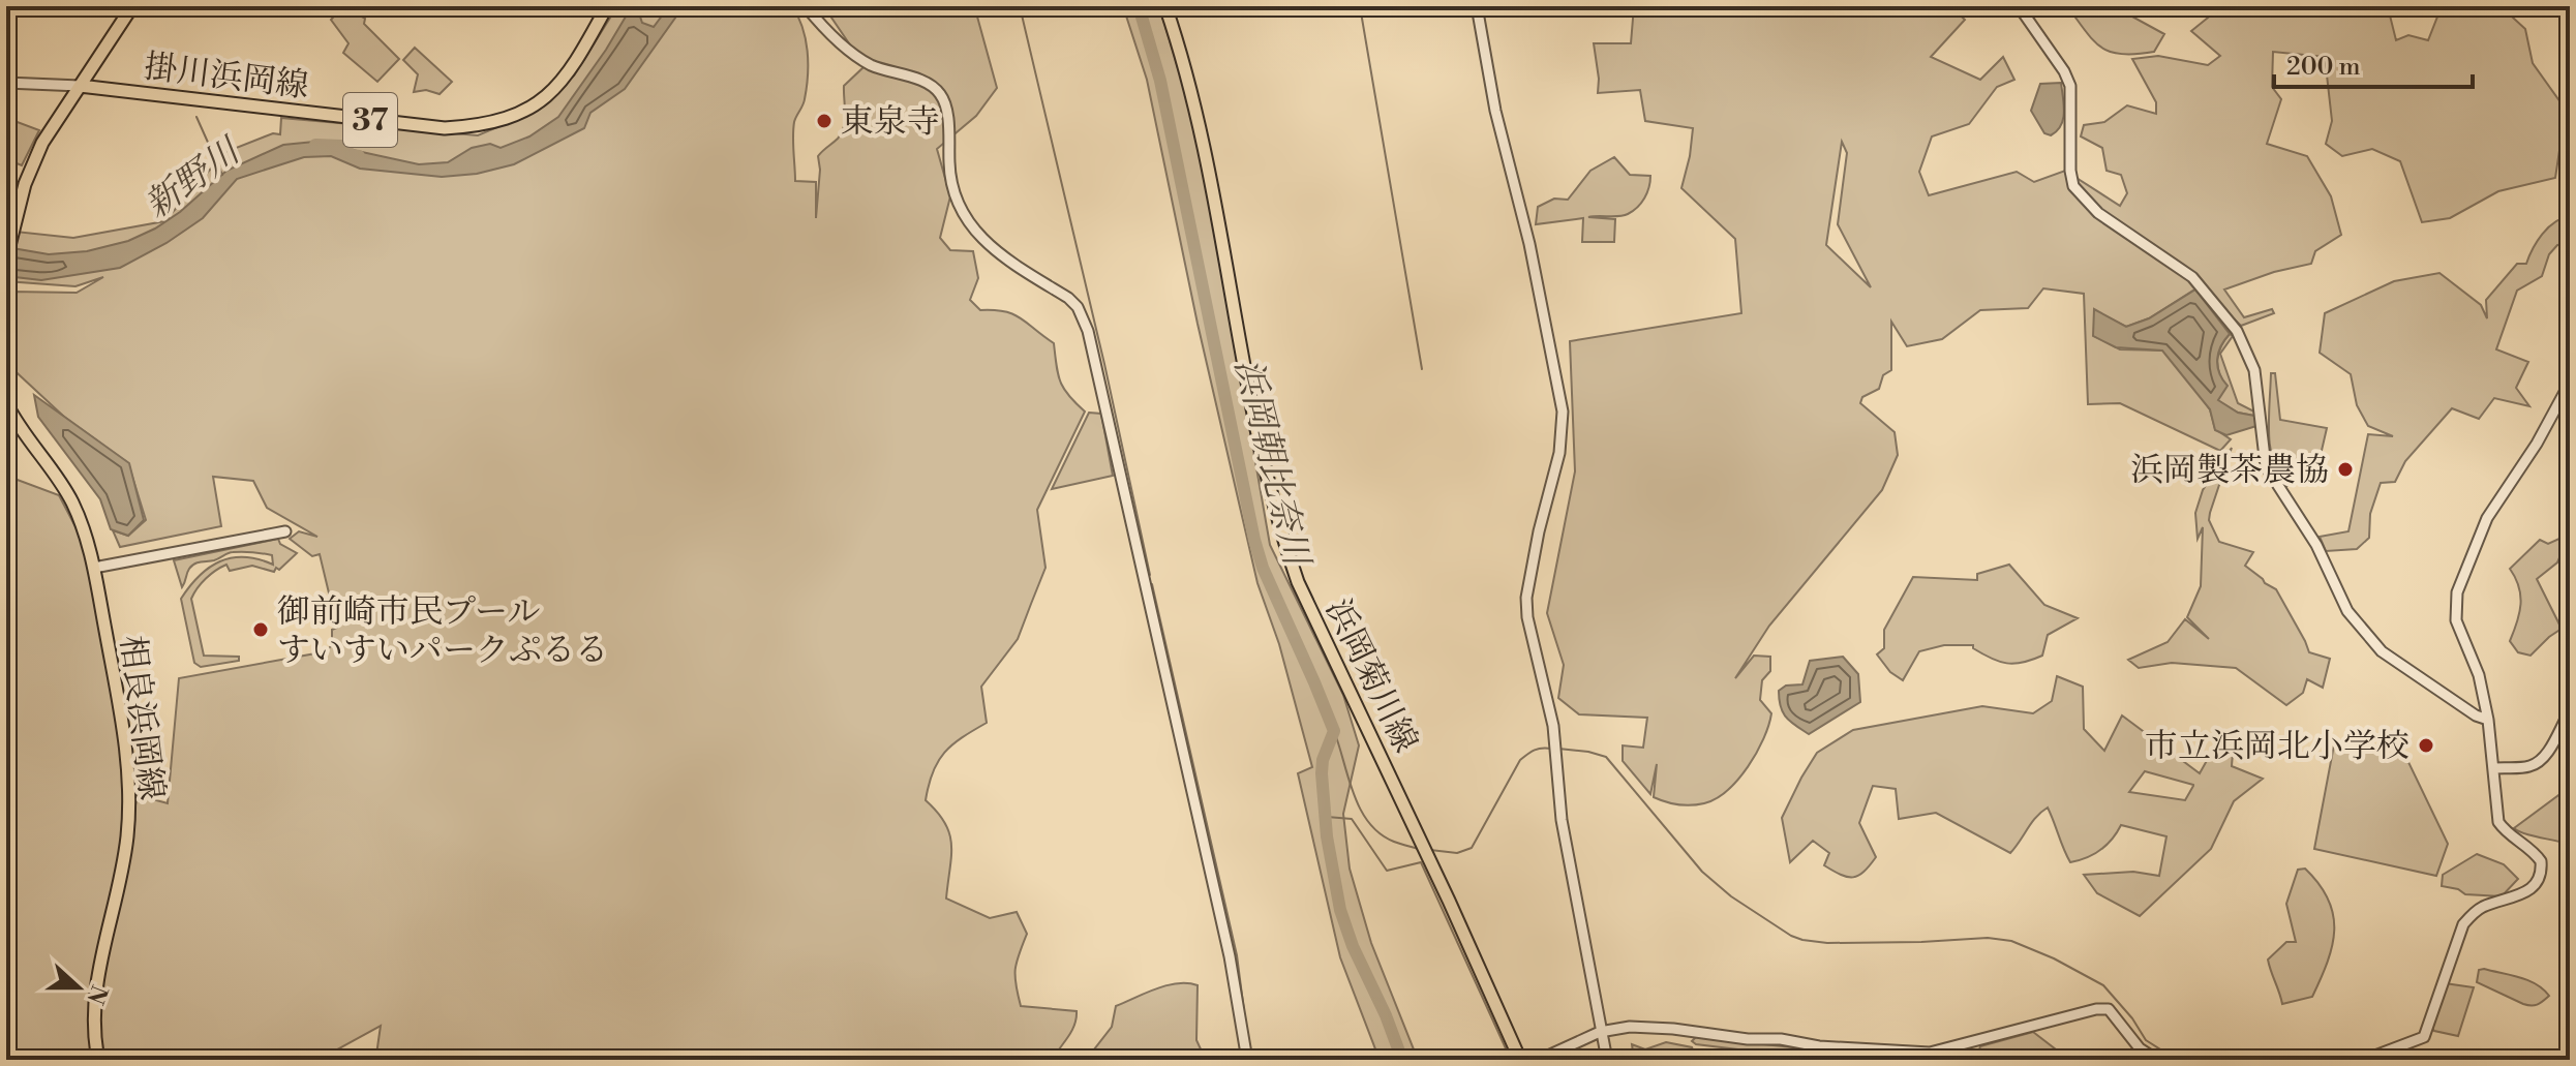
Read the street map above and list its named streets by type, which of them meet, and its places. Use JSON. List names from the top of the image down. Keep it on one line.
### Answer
{"streets":{"main road":["掛川浜岡線","37","浜岡菊川線","相良浜岡線"]},"water":["新野川","浜岡朝比奈川"],"places":["東泉寺","浜岡製茶農協","御前崎市民プール すいすいパークぷるる","市立浜岡北小学校"],"scale_bar":"200 m","north":"right"}
